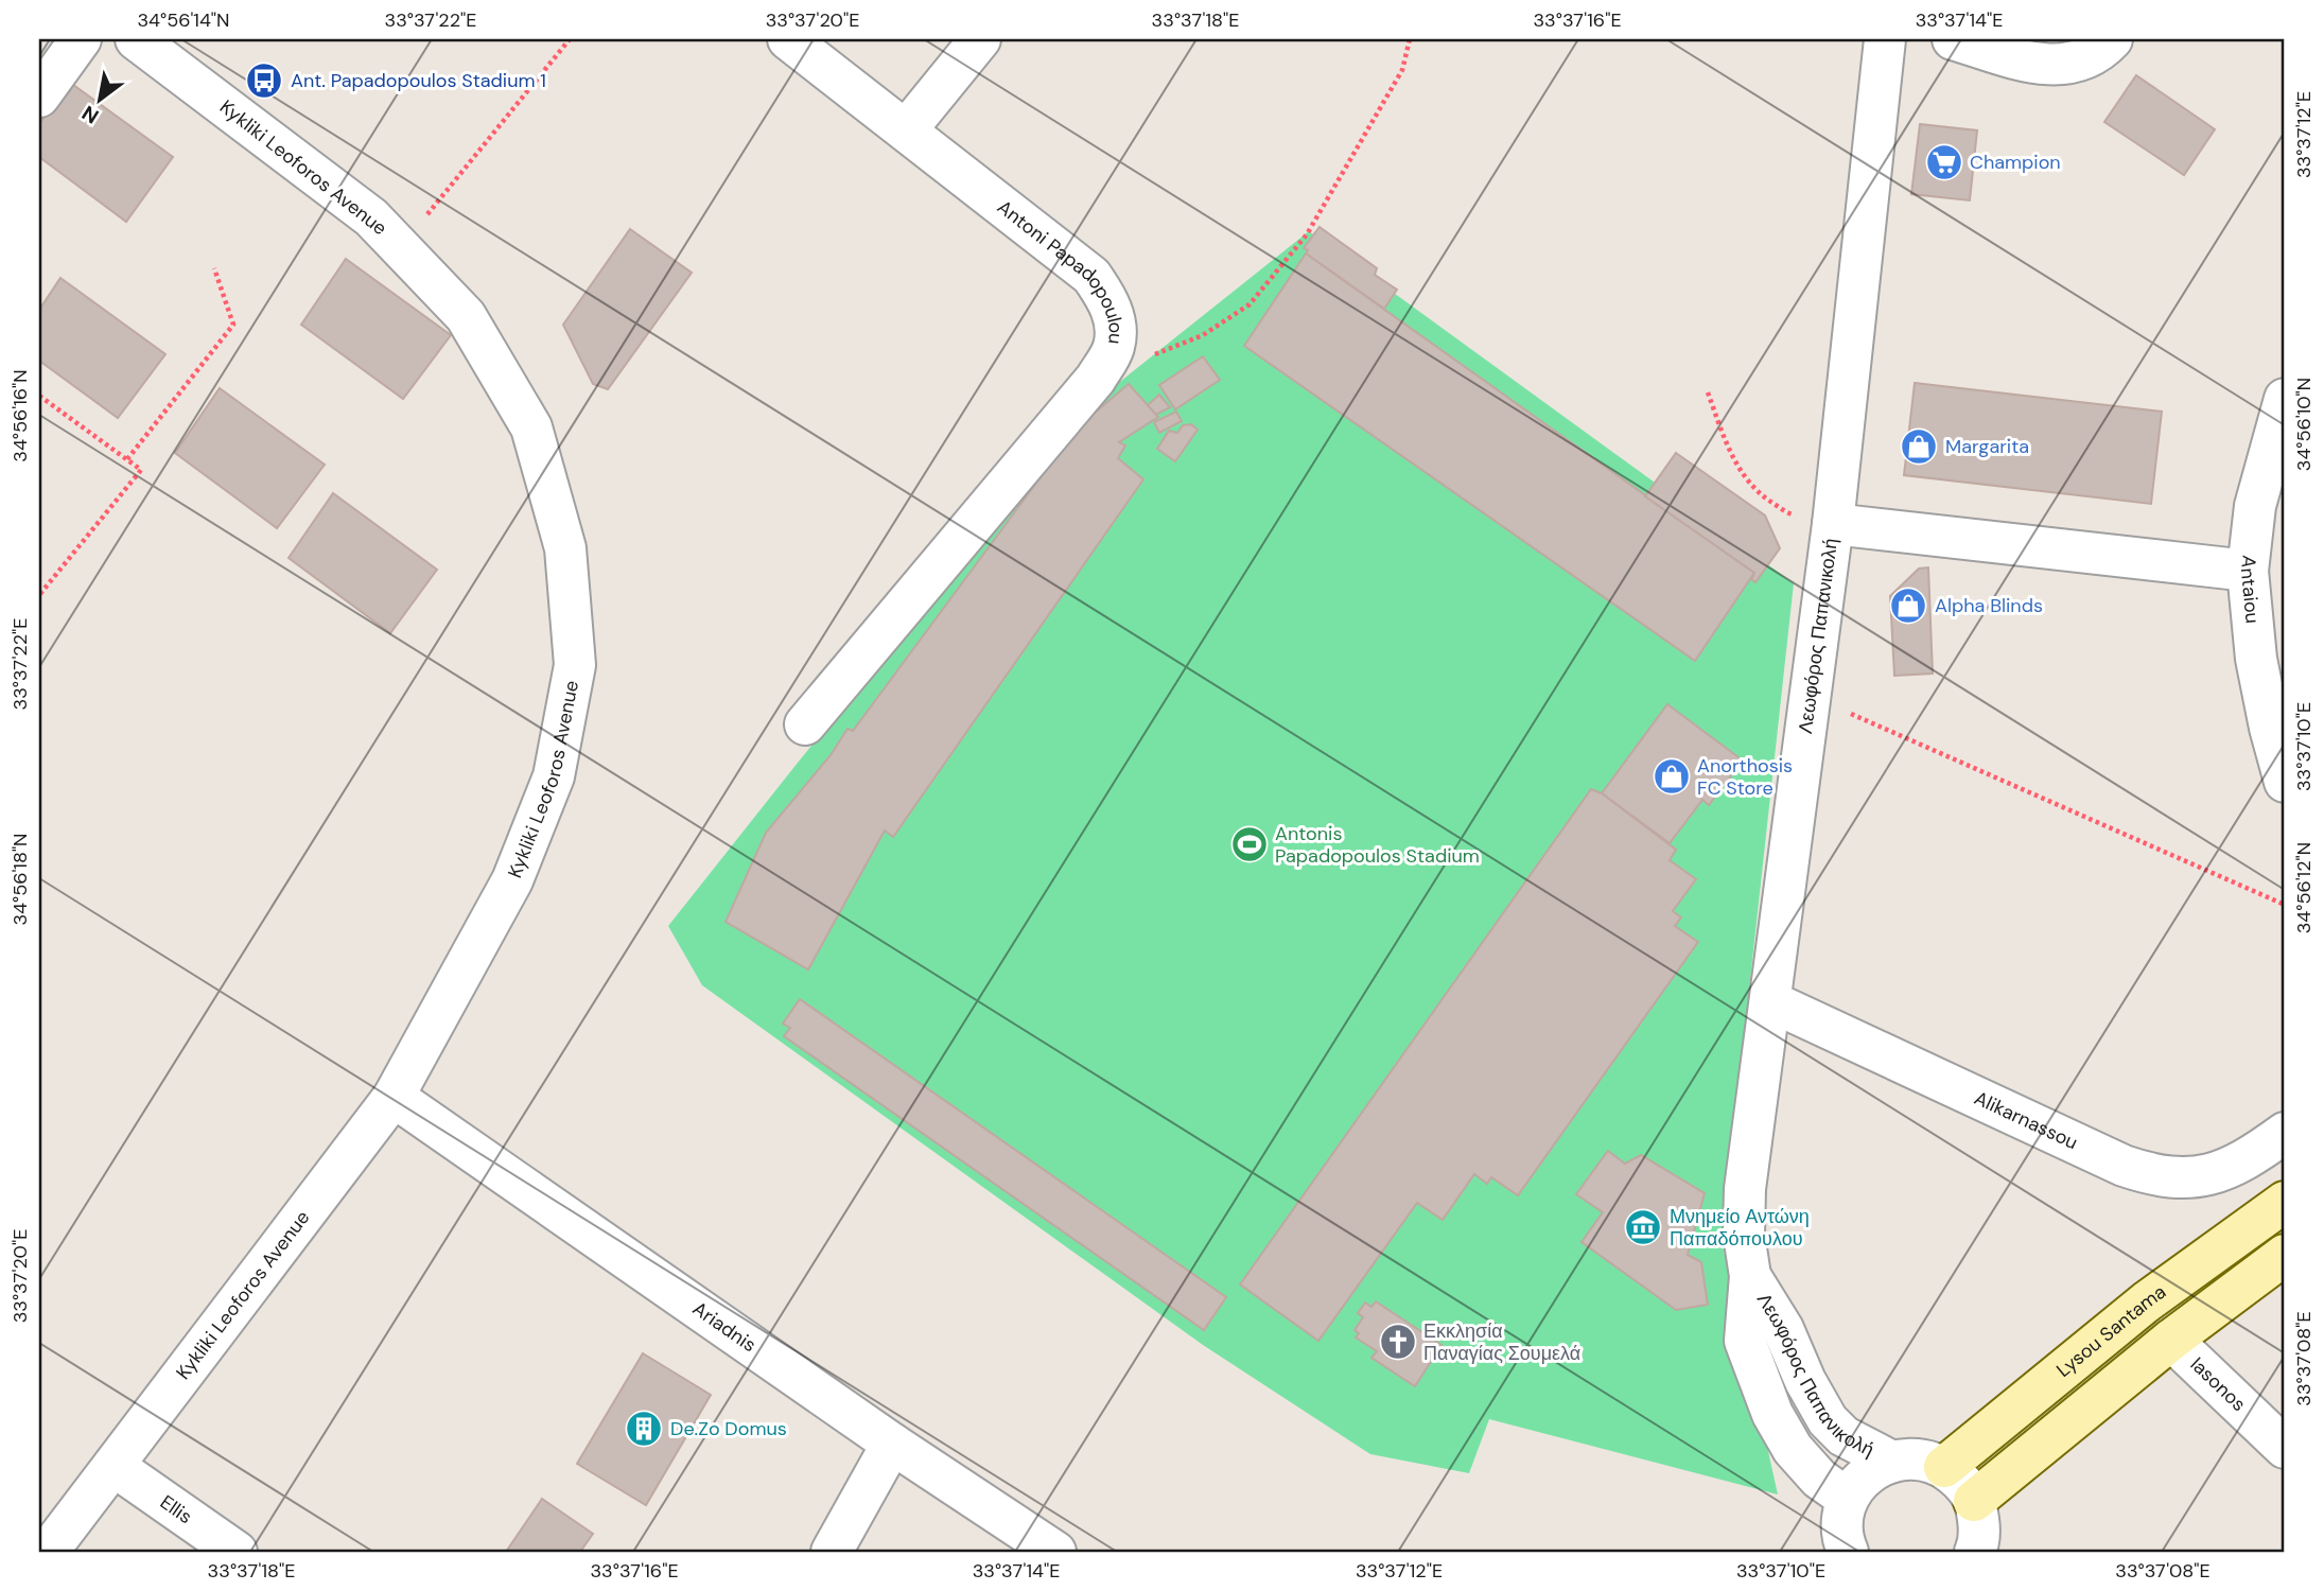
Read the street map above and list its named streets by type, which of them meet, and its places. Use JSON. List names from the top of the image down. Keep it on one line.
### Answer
{"streets":{"main road":["Lysou Santama"],"street":["Kykliki Leoforos Avenue","Antoni Papadopoulou","Antaiou","Λεωφόρος Παπανικολή","Alikarnassou","Ariadnis","Iasonos","Ellis"]},"crossings":[["Kykliki Leoforos Avenue","Ariadnis"],["Kykliki Leoforos Avenue","Ellis"],["Λεωφόρος Παπανικολή","Alikarnassou"]],"places":{"bus stop":["Ant. Papadopoulos Stadium 1"],"supermarket":["Champion"],"shop":["Margarita","Alpha Blinds","Anorthosis FC Store"],"sports":["Antonis Papadopoulos Stadium"],"museum":["Μνημείο Αντώνη Παπαδόπουλου"],"church":["Εκκλησία Παναγίας Σουμελά"],"building":["De.Zo Domus"]},"north":"bottom left","coordinates":["34°56'14\"N","33°37'22\"E","33°37'20\"E","33°37'18\"E","33°37'16\"E","33°37'14\"E","33°37'12\"E","34°56'16\"N","34°56'10\"N","33°37'10\"E","34°56'18\"N","34°56'12\"N","33°37'08\"E"]}
